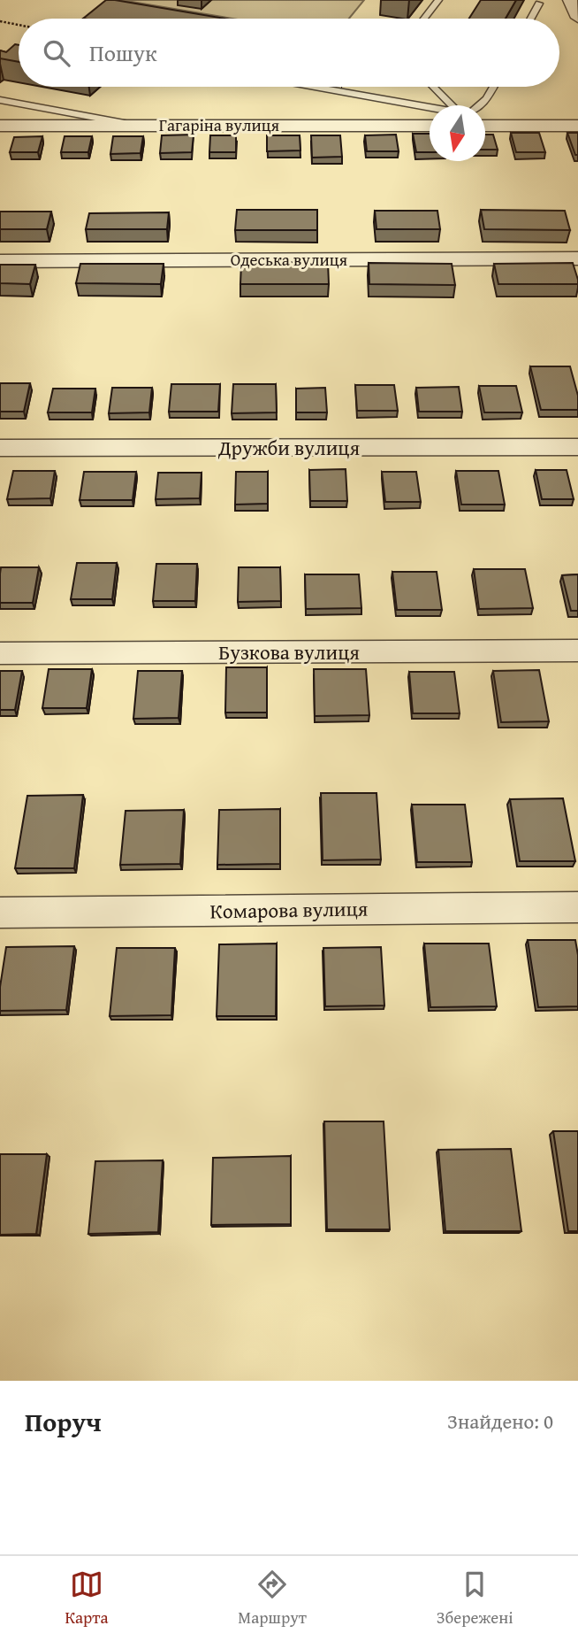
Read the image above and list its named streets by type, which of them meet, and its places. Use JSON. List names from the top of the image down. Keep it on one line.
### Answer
{"streets":{"street":["Гагаріна вулиця","Одеська вулиця","Дружби вулиця","Бузкова вулиця","Комарова вулиця"]},"north":"bottom","page":{"search":"Пошук","heading":["Поруч","Знайдено: 0"],"nav":["Карта","Маршрут","Збережені"]}}
